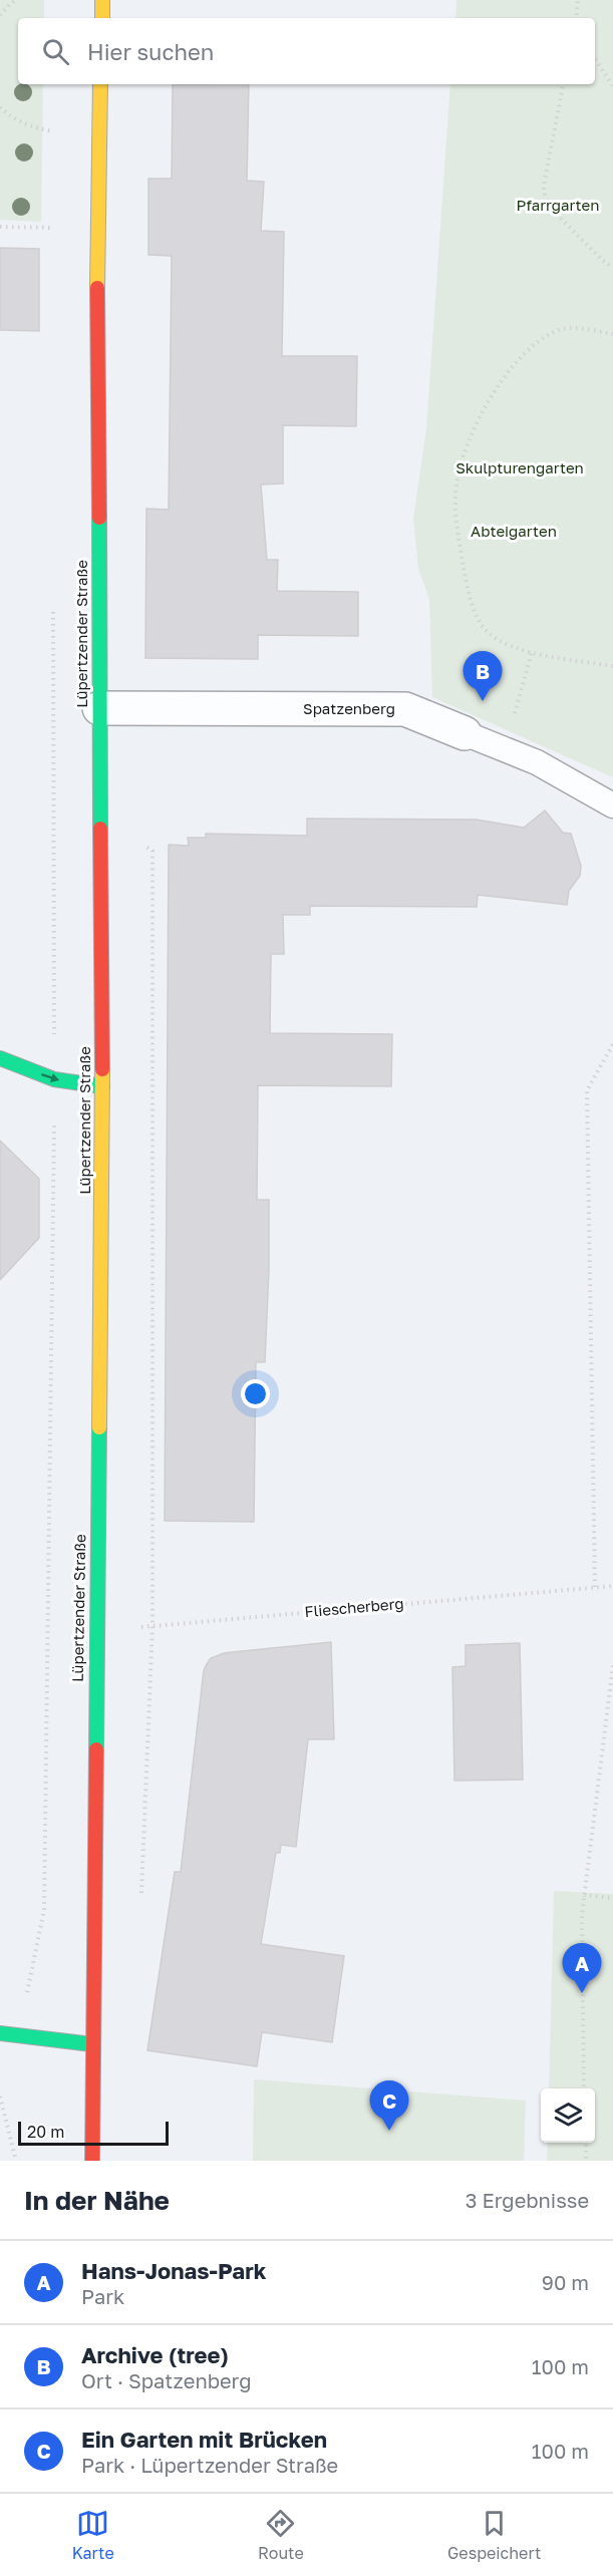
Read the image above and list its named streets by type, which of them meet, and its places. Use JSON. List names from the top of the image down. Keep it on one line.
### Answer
{"streets":{"street":["Lüpertzender Straße","Spatzenberg"],"path":["Fliescherberg"]},"crossings":[["Lüpertzender Straße","Spatzenberg"],["Lüpertzender Straße","Fliescherberg"]],"parks":["Pfarrgarten","Skulpturengarten","Abteigarten"],"scale_bar":"20 m","page":{"search":"Hier suchen","pins":["B","A","C"],"scale":"20 m","heading":["In der Nähe","3 Ergebnisse"],"list":[{"mark":"A","name":"Hans-Jonas-Park","note":"Park","value":"90 m"},{"mark":"B","name":"Archive (tree)","note":"Ort · Spatzenberg","value":"100 m"},{"mark":"C","name":"Ein Garten mit Brücken","note":"Park · Lüpertzender Straße","value":"100 m"}],"nav":["Karte","Route","Gespeichert"]}}
